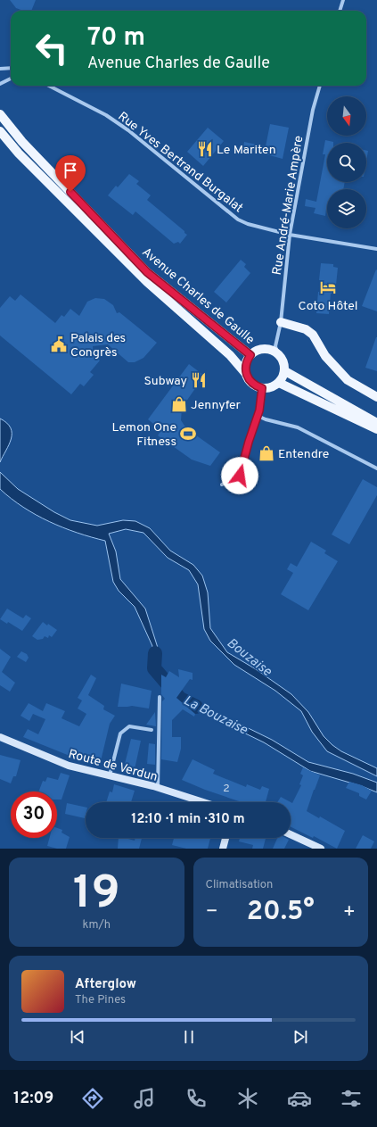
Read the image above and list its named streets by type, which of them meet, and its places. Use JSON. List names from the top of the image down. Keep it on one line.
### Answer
{"streets":{"main road":["Avenue Charles de Gaulle","Route de Verdun"],"street":["Rue Yves Bertrand Burgalat","Rue André-Marie Ampère"]},"crossings":[["Rue Yves Bertrand Burgalat","Rue André-Marie Ampère"],["Rue André-Marie Ampère","Avenue Charles de Gaulle"]],"water":["Bouzaise","La Bouzaise"],"places":{"restaurant":["Le Mariten","Subway"],"hotel":["Coto Hôtel"],"public building":["Palais des Congrès"],"shop":["Jennyfer","Entendre"],"sports":["Lemon One Fitness"]},"house_numbers":["2"],"north":"bottom","page":{"turn":["70 m","Avenue Charles de Gaulle"],"limit":"30","trip":"12:10 · 1 min · 310 m","tile":[["19","km/h"],"Climatisation"],"heat":["−","20.5°","+"],"song":["Afterglow","The Pines"],"tabs":"12:09"}}
